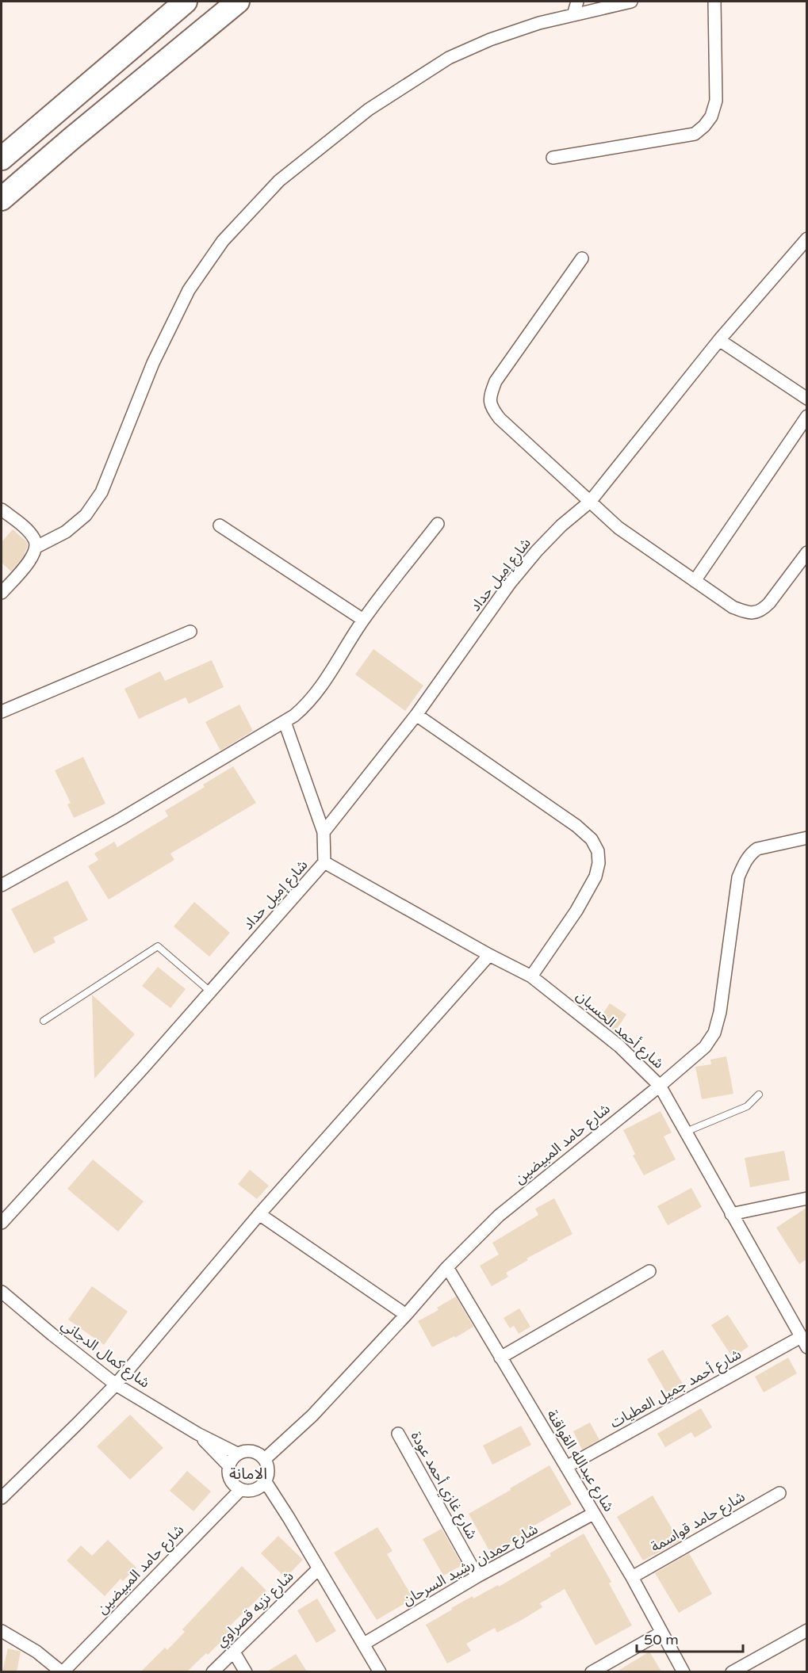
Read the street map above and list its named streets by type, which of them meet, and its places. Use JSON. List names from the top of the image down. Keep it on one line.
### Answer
{"streets":{"street":["شارع إميل حداد","شارع أحمد الحسبان","شارع حامد المبيضين","شارع كمال الدجاني","شارع أحمد جميل العطيات","شارع عبدالله القواقنة","شارع غازي أحمد عودة","شارع حامد قواسمة","شارع حمدان رشيد السرحان","شارع نزيه قصراوي"]},"crossings":[["شارع إميل حداد","شارع أحمد الحسبان"],["شارع أحمد الحسبان","شارع حامد المبيضين"],["شارع أحمد الحسبان","شارع أحمد جميل العطيات"],["شارع حامد المبيضين","شارع كمال الدجاني"],["شارع حامد المبيضين","شارع عبدالله القواقنة"],["شارع أحمد جميل العطيات","شارع عبدالله القواقنة"],["شارع عبدالله القواقنة","شارع حامد قواسمة"],["شارع عبدالله القواقنة","شارع حمدان رشيد السرحان"],["شارع غازي أحمد عودة","شارع حمدان رشيد السرحان"]],"districts":["الامانة"],"scale_bar":"50 m"}
